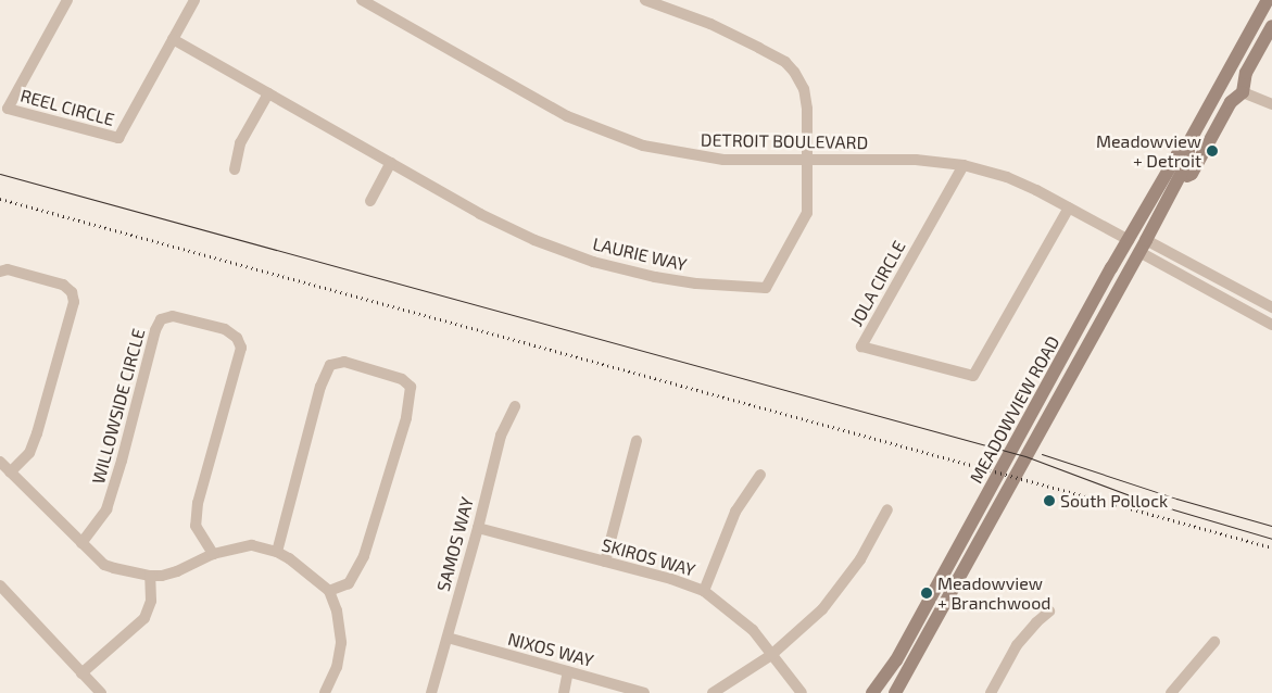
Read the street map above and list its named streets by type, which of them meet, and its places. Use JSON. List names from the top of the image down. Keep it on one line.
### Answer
{"streets":{"main road":["MEADOWVIEW ROAD"],"street":["REEL CIRCLE","DETROIT BOULEVARD","LAURIE WAY","JOLA CIRCLE","WILLOWSIDE CIRCLE","SAMOS WAY","SKIROS WAY","NIXOS WAY"]},"crossings":[["REEL CIRCLE","LAURIE WAY"],["DETROIT BOULEVARD","LAURIE WAY"],["DETROIT BOULEVARD","JOLA CIRCLE"],["DETROIT BOULEVARD","MEADOWVIEW ROAD"],["SAMOS WAY","SKIROS WAY"],["SAMOS WAY","NIXOS WAY"]],"places":["Meadowview + Detroit","South Pollock","Meadowview + Branchwood"]}
